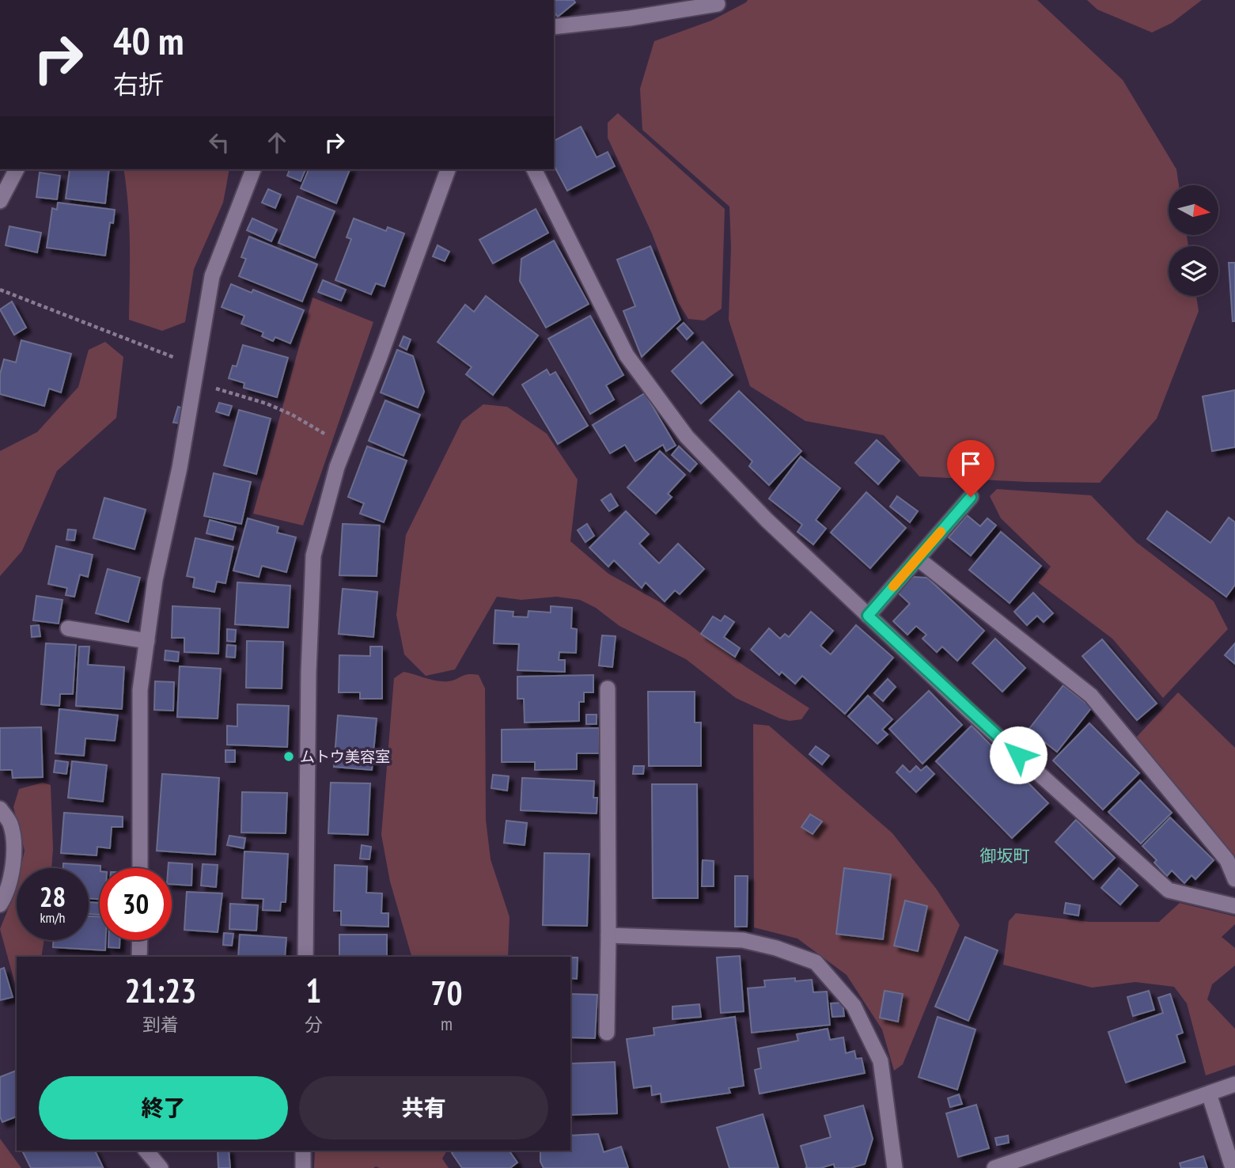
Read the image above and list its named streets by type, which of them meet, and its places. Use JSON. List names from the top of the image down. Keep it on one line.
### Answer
{"districts":["御坂町"],"places":["ムトウ美容室"],"north":"right","page":{"turn":["40 m","右折"],"speed":"28 km/h","limit":"30","eta":["21:23","到着","1","分","70","m"],"buttons":["終了","共有"]}}
